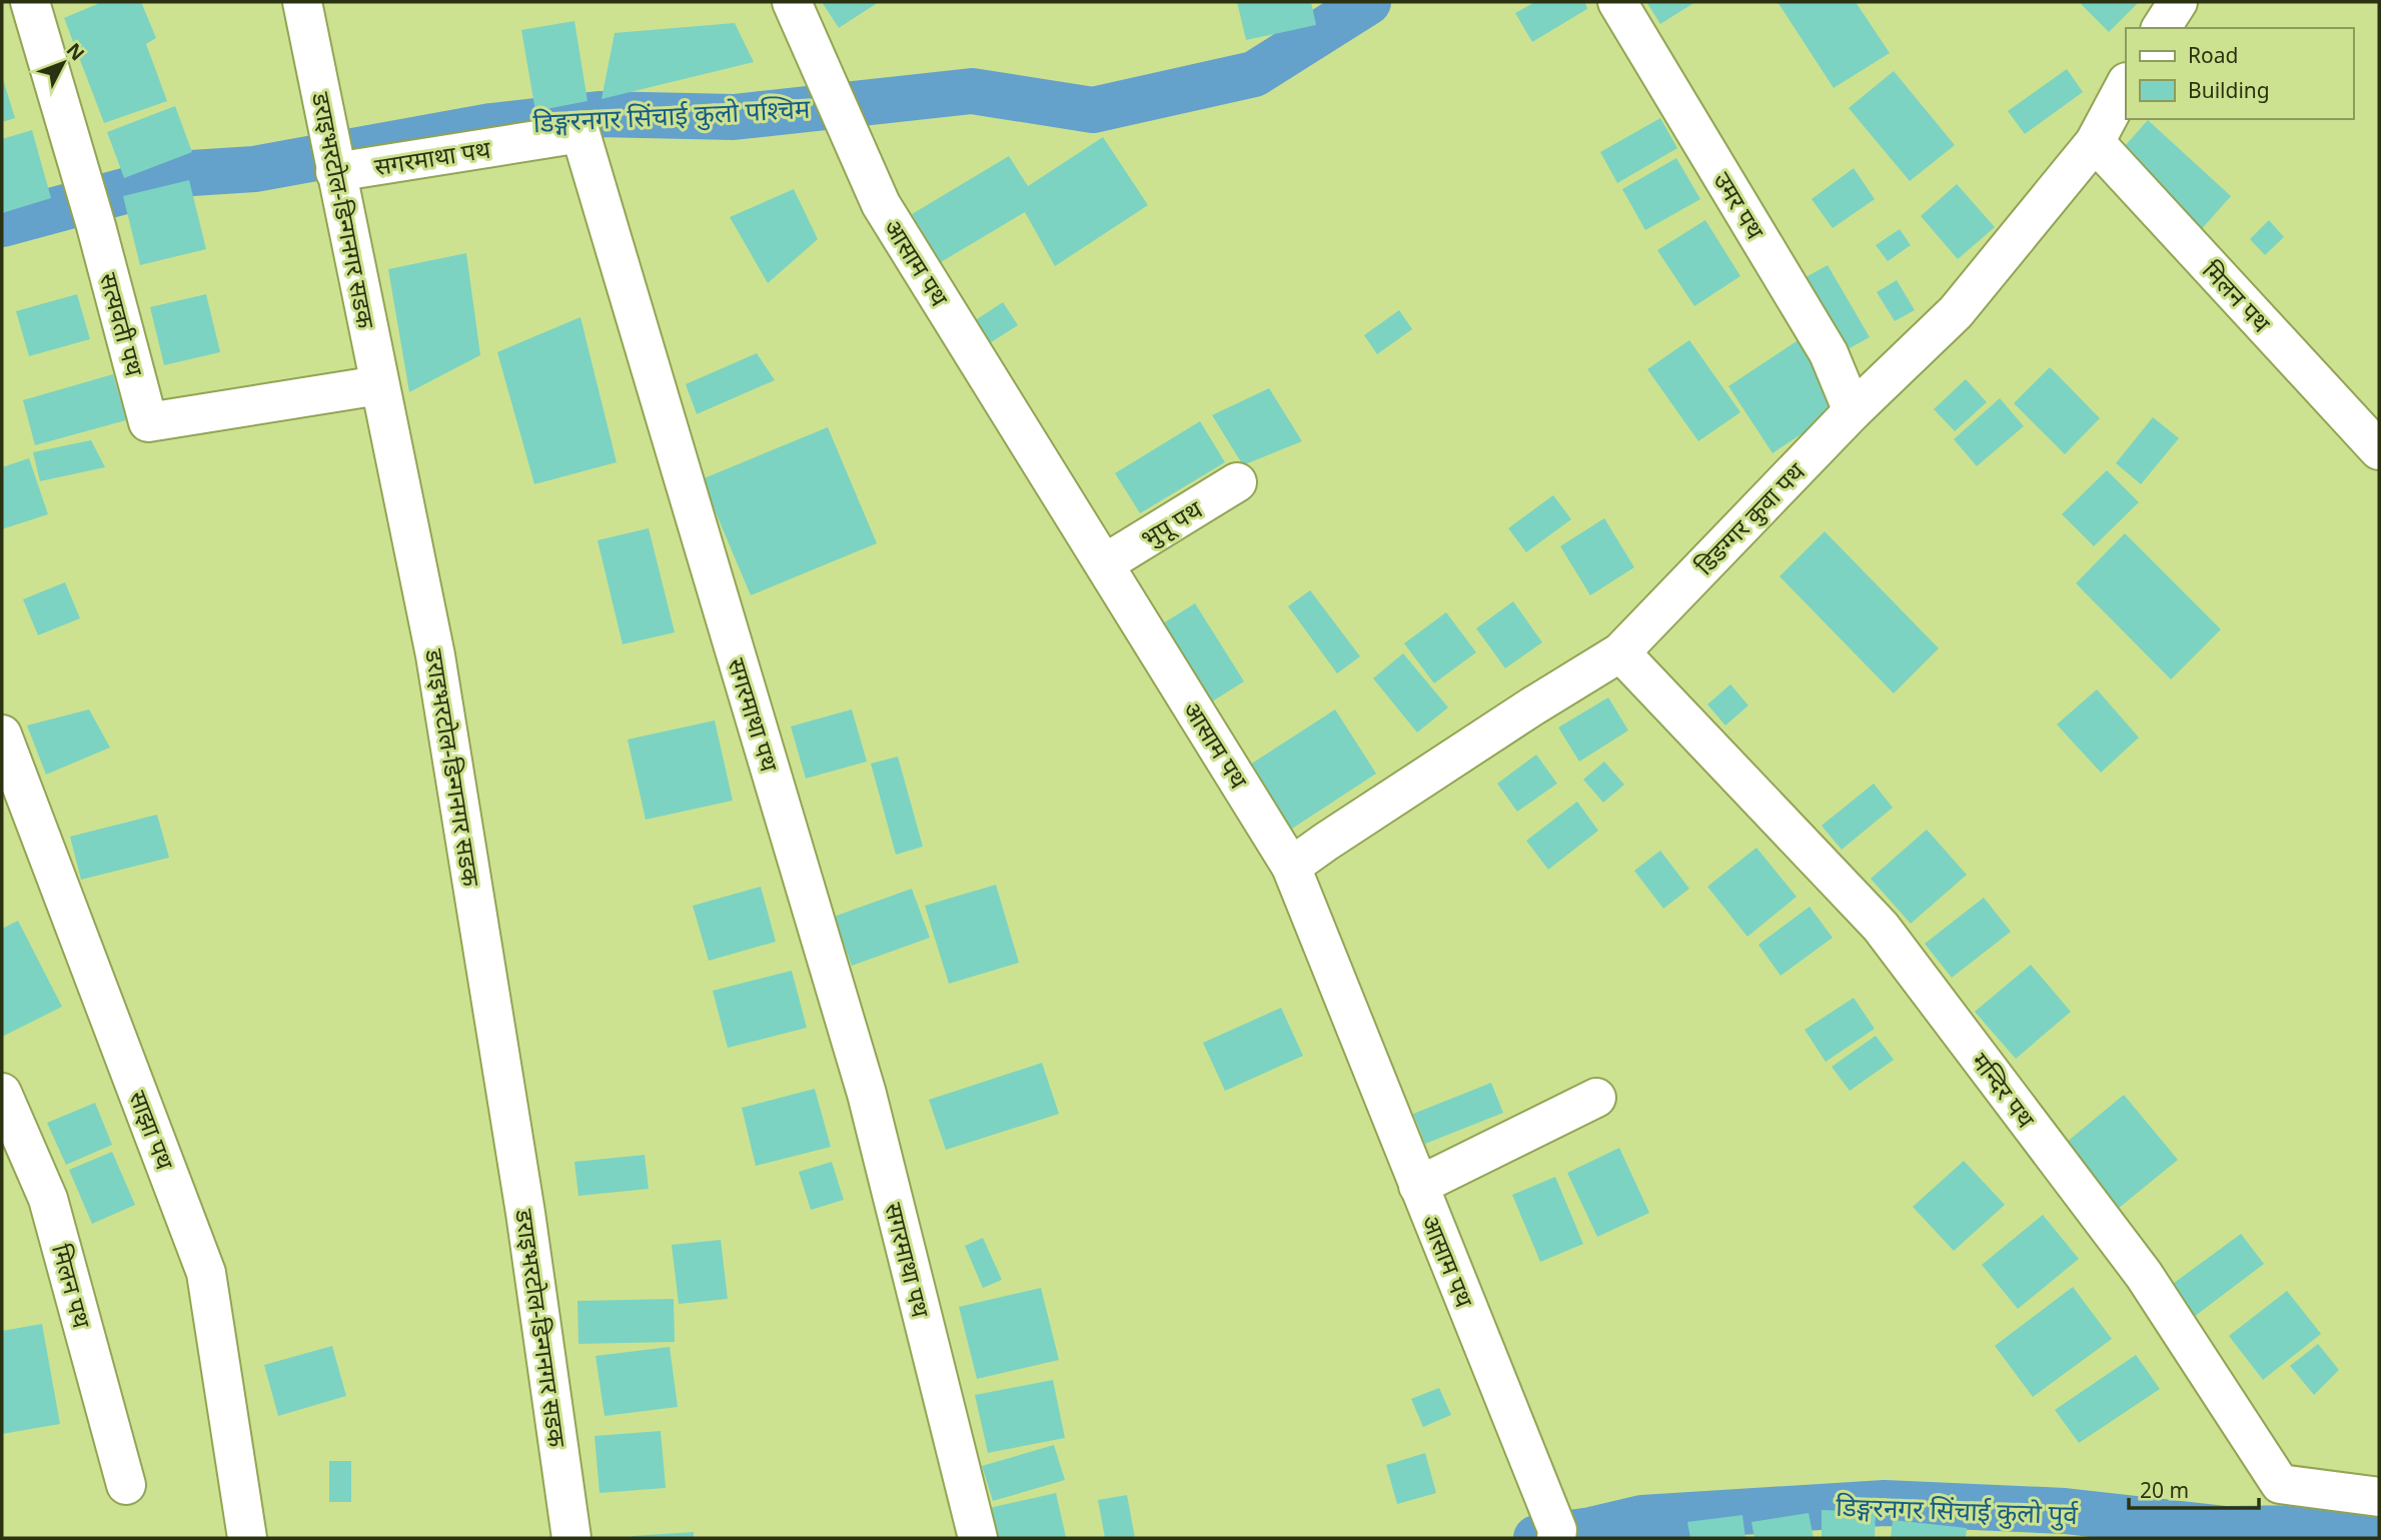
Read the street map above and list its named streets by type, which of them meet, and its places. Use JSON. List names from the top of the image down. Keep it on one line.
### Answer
{"streets":{"street":["सगरमाथा पथ","उमर पथ","डराइभरटोल-डिन्गनगर सडक","आसाम पथ","मिलन पथ","सत्यवती पथ","डिङग्गर कुवा पथ","भुपू पथ","मन्दिर पथ","साझा पथ"]},"crossings":[["सगरमाथा पथ","डराइभरटोल-डिन्गनगर सडक"],["उमर पथ","डिङग्गर कुवा पथ"],["डराइभरटोल-डिन्गनगर सडक","सत्यवती पथ"],["आसाम पथ","डिङग्गर कुवा पथ"],["आसाम पथ","भुपू पथ"],["मिलन पथ","डिङग्गर कुवा पथ"],["डिङग्गर कुवा पथ","मन्दिर पथ"]],"water":["डिङ्गरनगर सिंचाई कुलो पश्चिम","डिङ्गरनगर सिंचाई कुलो पुर्व"],"legend":["Road","Building"],"scale_bar":"20 m","north":"top right"}
